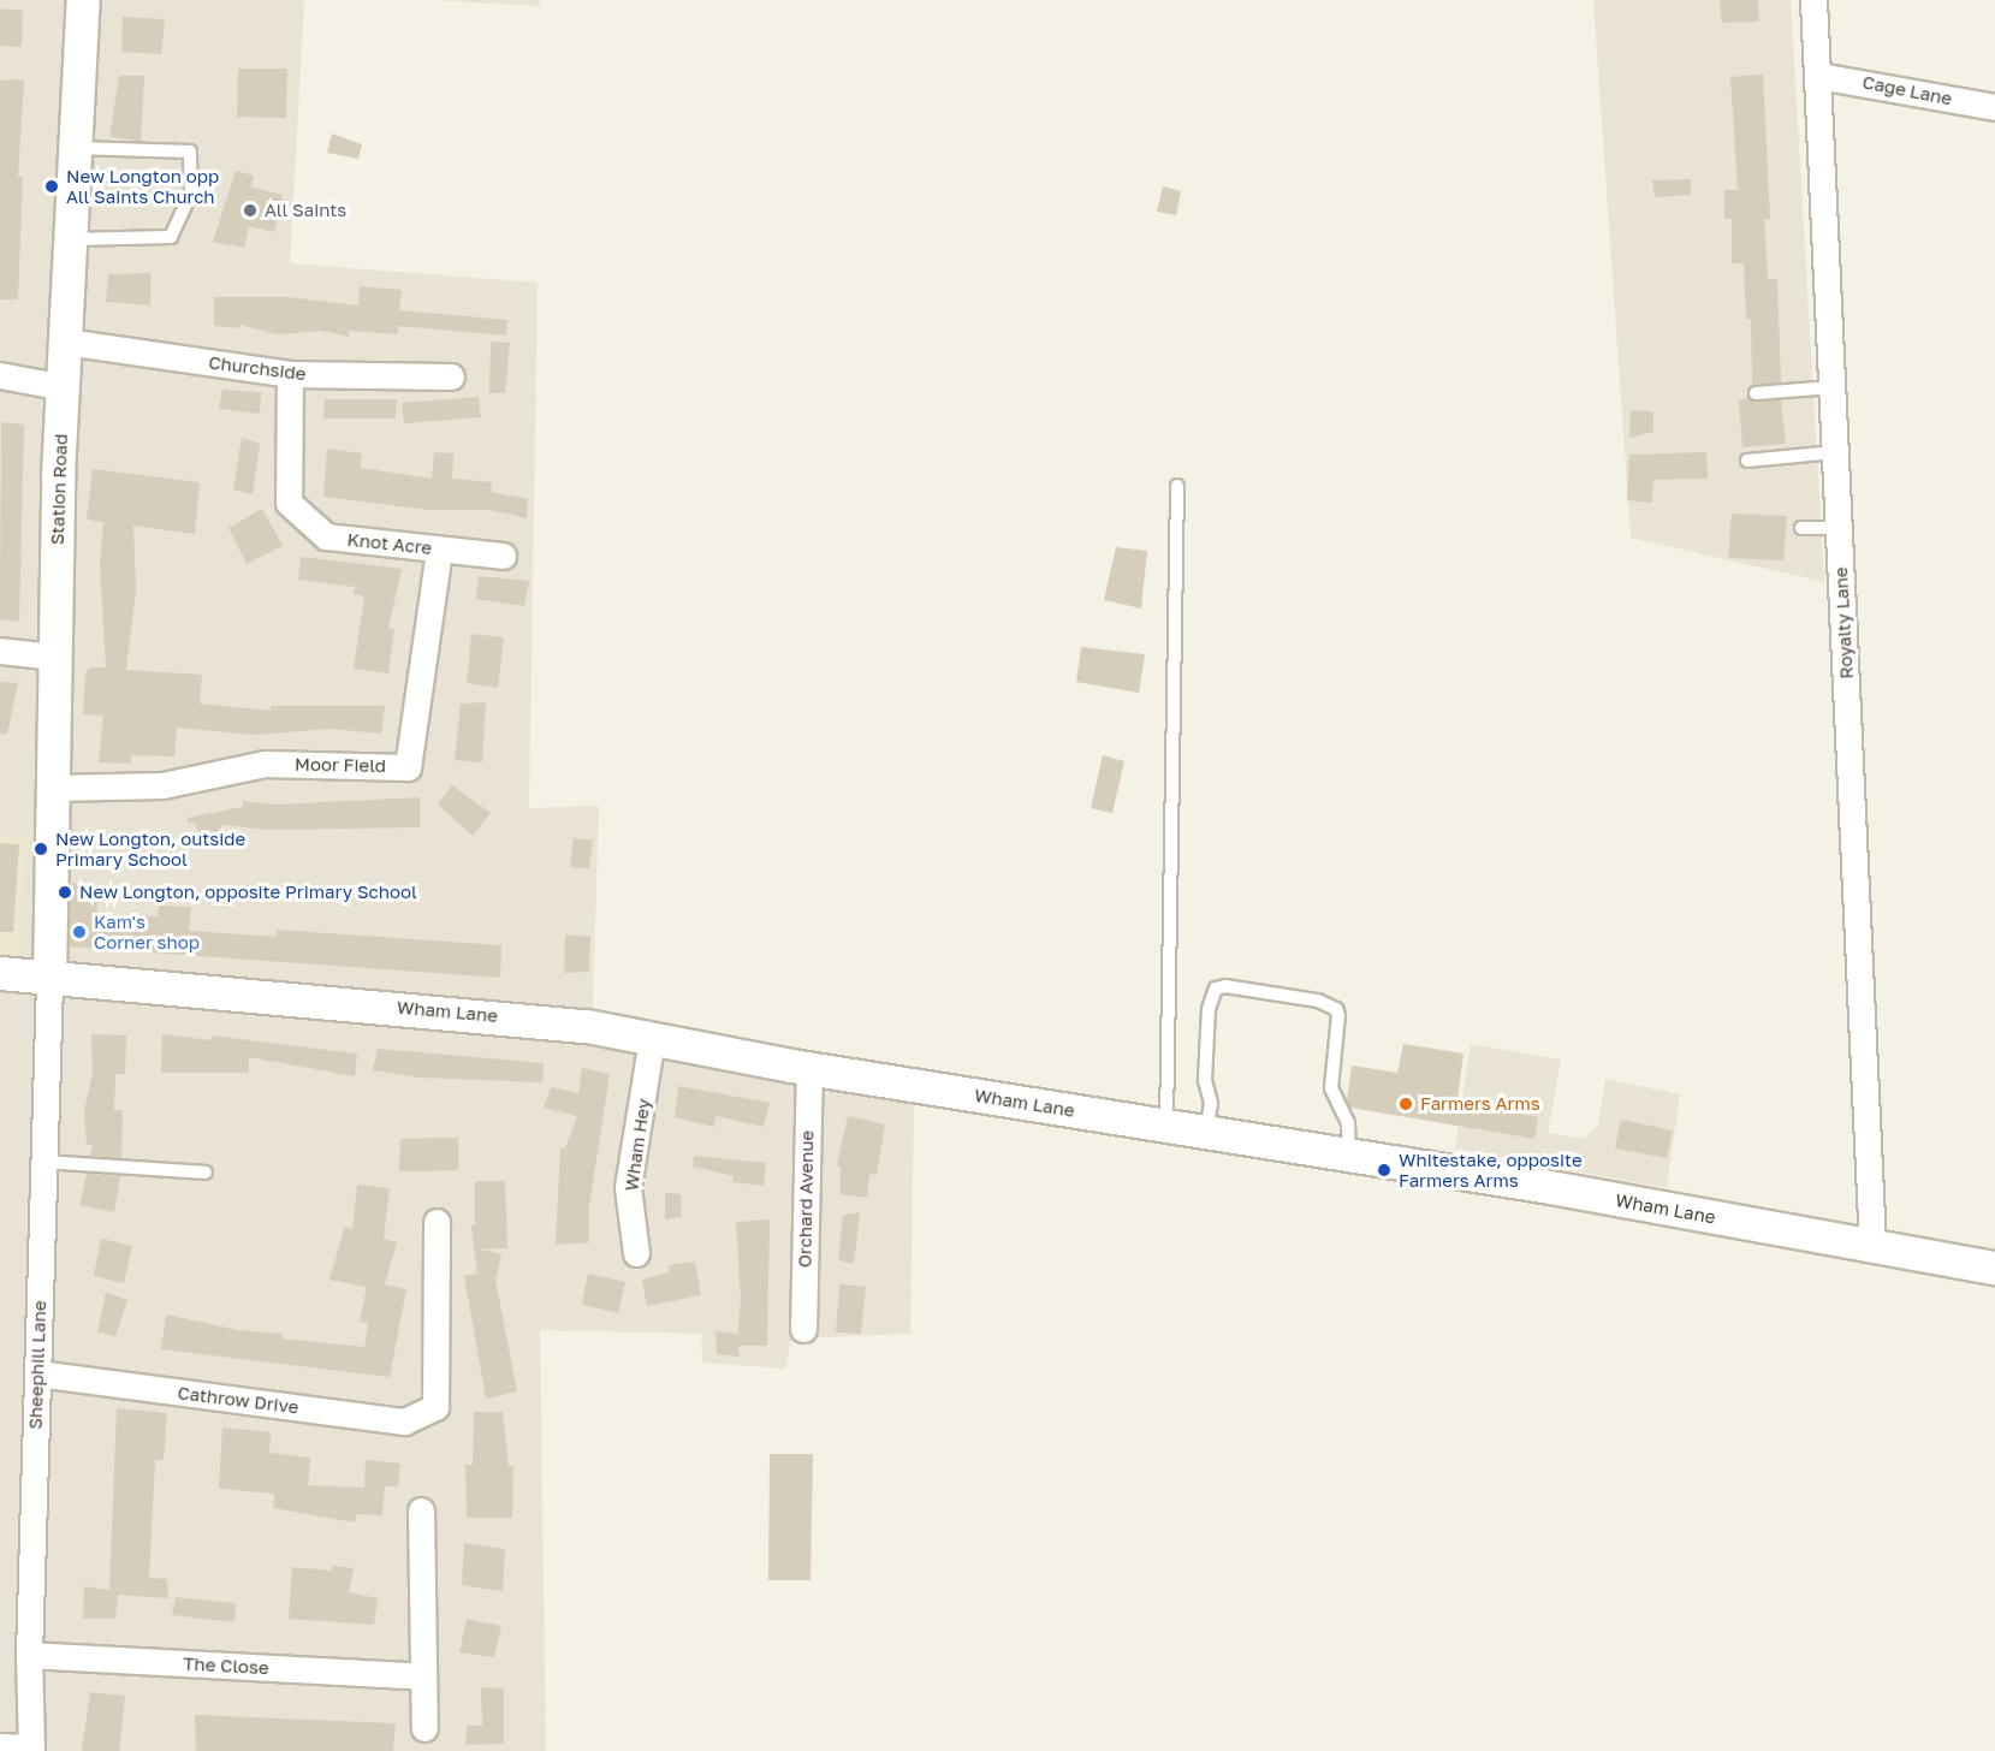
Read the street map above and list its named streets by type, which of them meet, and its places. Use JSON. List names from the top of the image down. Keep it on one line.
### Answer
{"streets":{"street":["Cage Lane","Churchside","Station Road","Knot Acre","Royalty Lane","Moor Field","Wham Lane","Wham Hey","Orchard Avenue","Sheephill Lane","Cathrow Drive","The Close"]},"crossings":[["Cage Lane","Royalty Lane"],["Churchside","Station Road"],["Churchside","Knot Acre"],["Station Road","Moor Field"],["Station Road","Wham Lane"],["Station Road","Sheephill Lane"],["Knot Acre","Moor Field"],["Royalty Lane","Wham Lane"],["Wham Lane","Wham Hey"],["Wham Lane","Orchard Avenue"],["Wham Lane","Sheephill Lane"],["Sheephill Lane","Cathrow Drive"],["Sheephill Lane","The Close"]],"places":["New Longton opp All Saints Church","All Saints","New Longton, outside Primary School","New Longton, opposite Primary School","Kam's Corner shop","Farmers Arms","Whitestake, opposite Farmers Arms"]}
